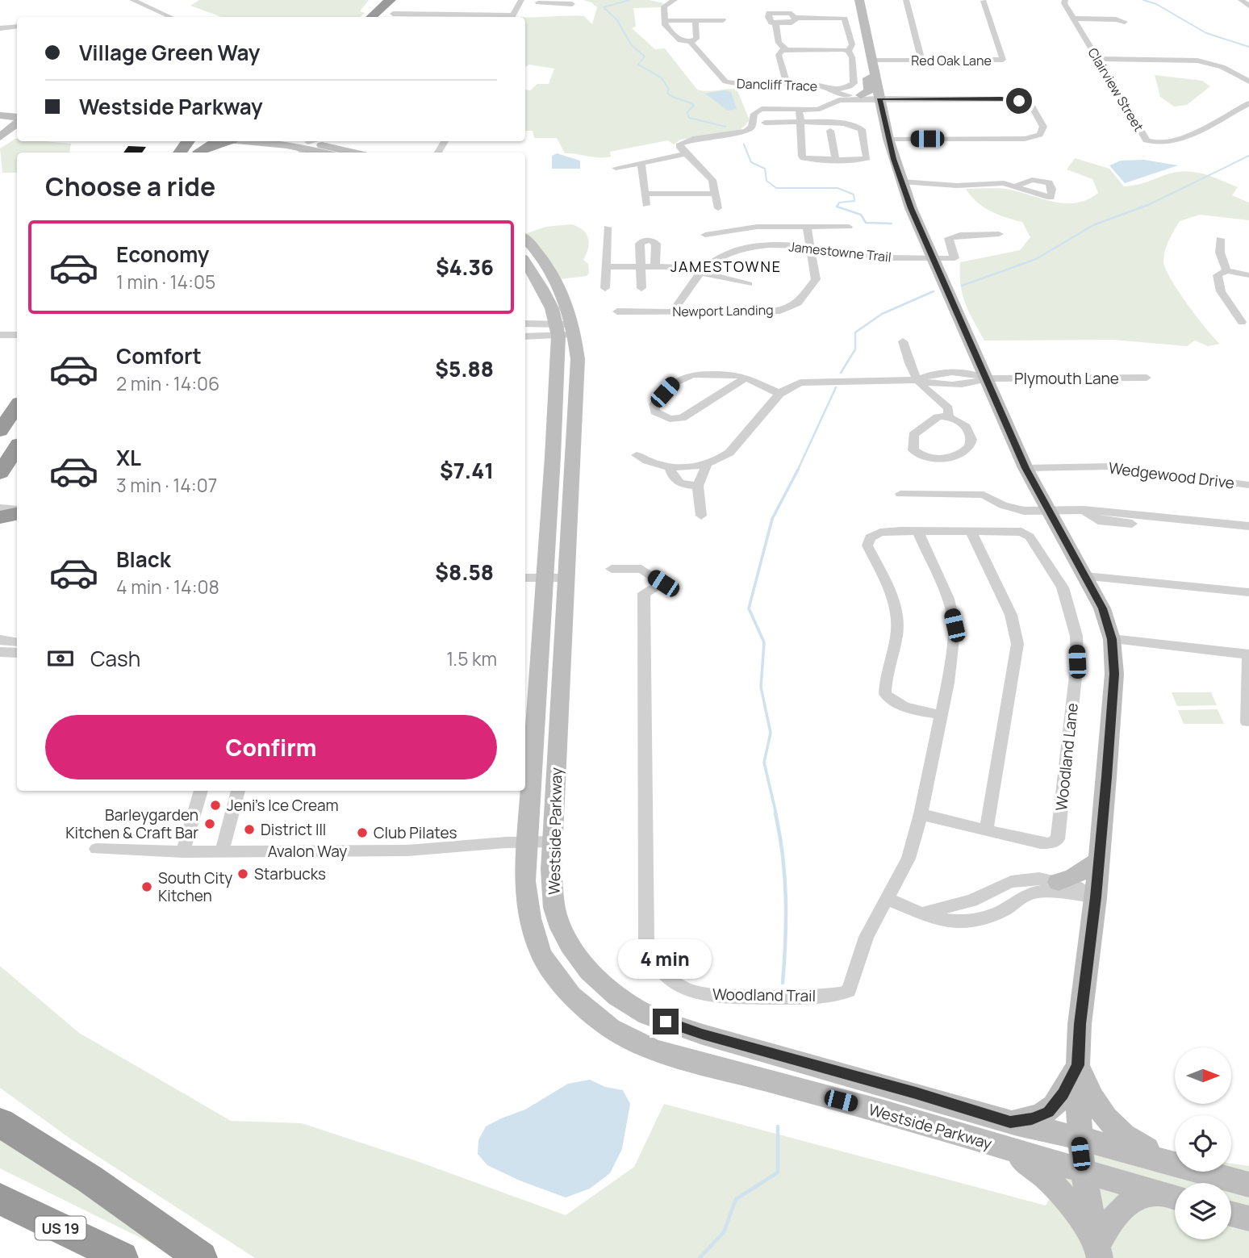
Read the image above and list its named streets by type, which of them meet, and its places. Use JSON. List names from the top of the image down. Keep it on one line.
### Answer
{"streets":{"highway":["US 19"],"main road":["Westside Parkway"],"street":["Red Oak Lane","Dancliff Trace","Clairview Street","Jamestowne Trail","Newport Landing","Plymouth Lane","Wedgewood Drive","Woodland Lane","Avalon Way","Woodland Trail"]},"crossings":[["Jamestowne Trail","Newport Landing"],["Woodland Lane","Woodland Trail"],["Westside Parkway","Avalon Way"]],"districts":["JAMESTOWNE"],"places":["Jeni's Ice Cream","Barleygarden Kitchen & Craft Bar","District III","Club Pilates","Starbucks","South City Kitchen"],"north":"right","page":{"banner":["Village Green Way","Westside Parkway"],"heading":"Choose a ride","list":[{"name":"Economy","note":"1 min · 14:05","value":"$4.36"},{"name":"Comfort","note":"2 min · 14:06","value":"$5.88"},{"name":"XL","note":"3 min · 14:07","value":"$7.41"},{"name":"Black","note":"4 min · 14:08","value":"$8.58"}],"pay":["Cash","1.5 km"],"buttons":"Confirm","bubble":"4 min"}}
